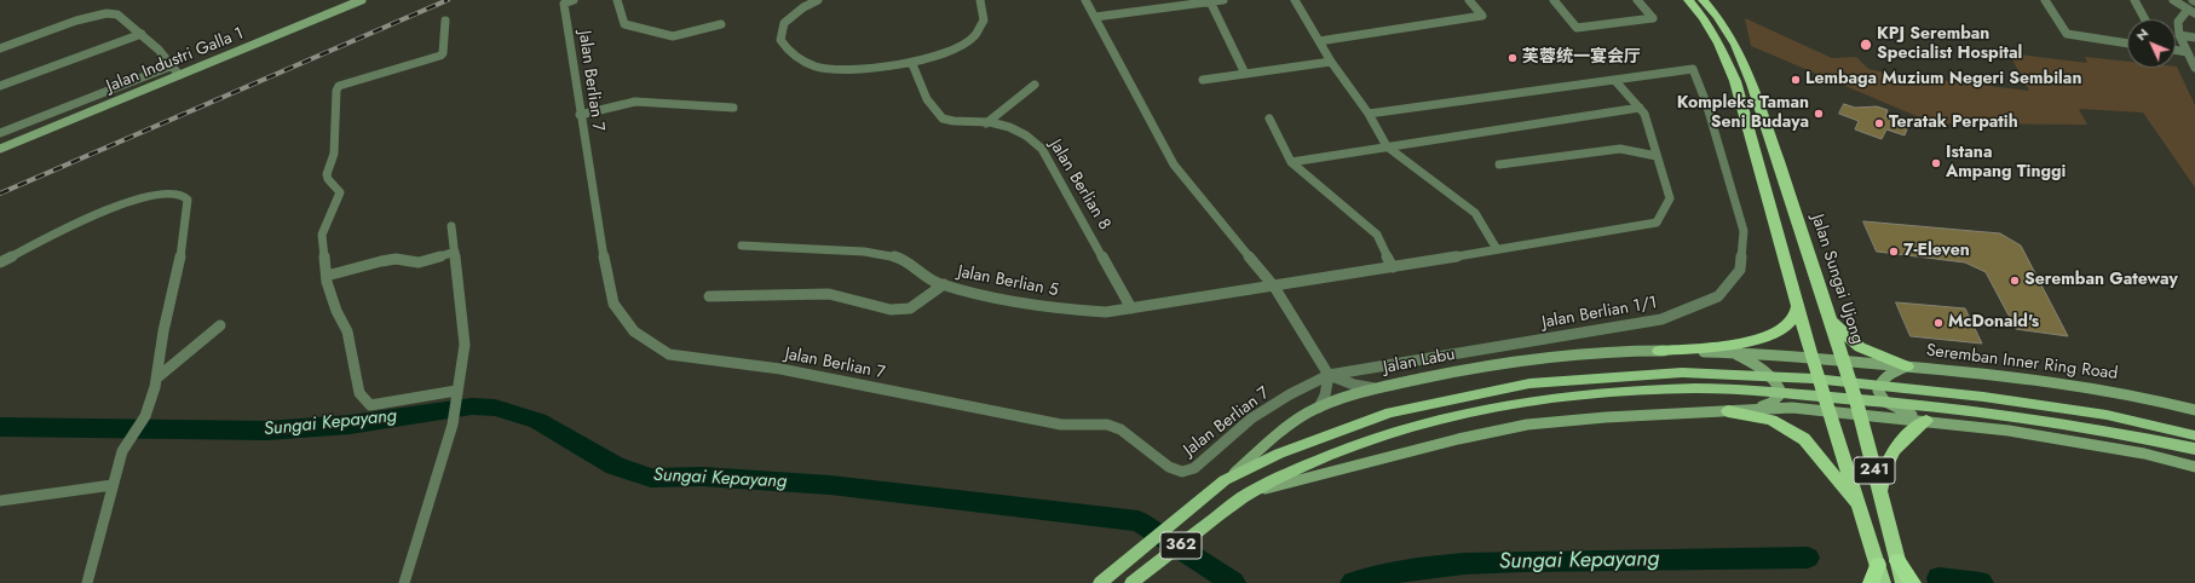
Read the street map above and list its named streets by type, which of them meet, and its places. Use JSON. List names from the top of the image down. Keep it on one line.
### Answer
{"streets":{"highway":["Jalan Sungai Ujong","241"],"main road":["Jalan Industri Galla 1","Jalan Labu","Seremban Inner Ring Road","362"],"street":["Jalan Berlian 7","Jalan Berlian 8","Jalan Berlian 5","Jalan Berlian 1/1"]},"crossings":[["Jalan Berlian 7","Jalan Berlian 1/1"],["Jalan Berlian 8","Jalan Berlian 5"],["Jalan Sungai Ujong","Seremban Inner Ring Road"],["Jalan Sungai Ujong","362"],["Jalan Labu","241"],["Jalan Labu","362"],["Seremban Inner Ring Road","362"],["241","362"]],"water":["Sungai Kepayang"],"places":["KPJ Seremban Specialist Hospital","芙蓉统一宴会厅","Lembaga Muzium Negeri Sembilan","Kompleks Taman Seni Budaya","Teratak Perpatih","Istana Ampang Tinggi","7-Eleven","Seremban Gateway","McDonald's"],"north":"top left"}
